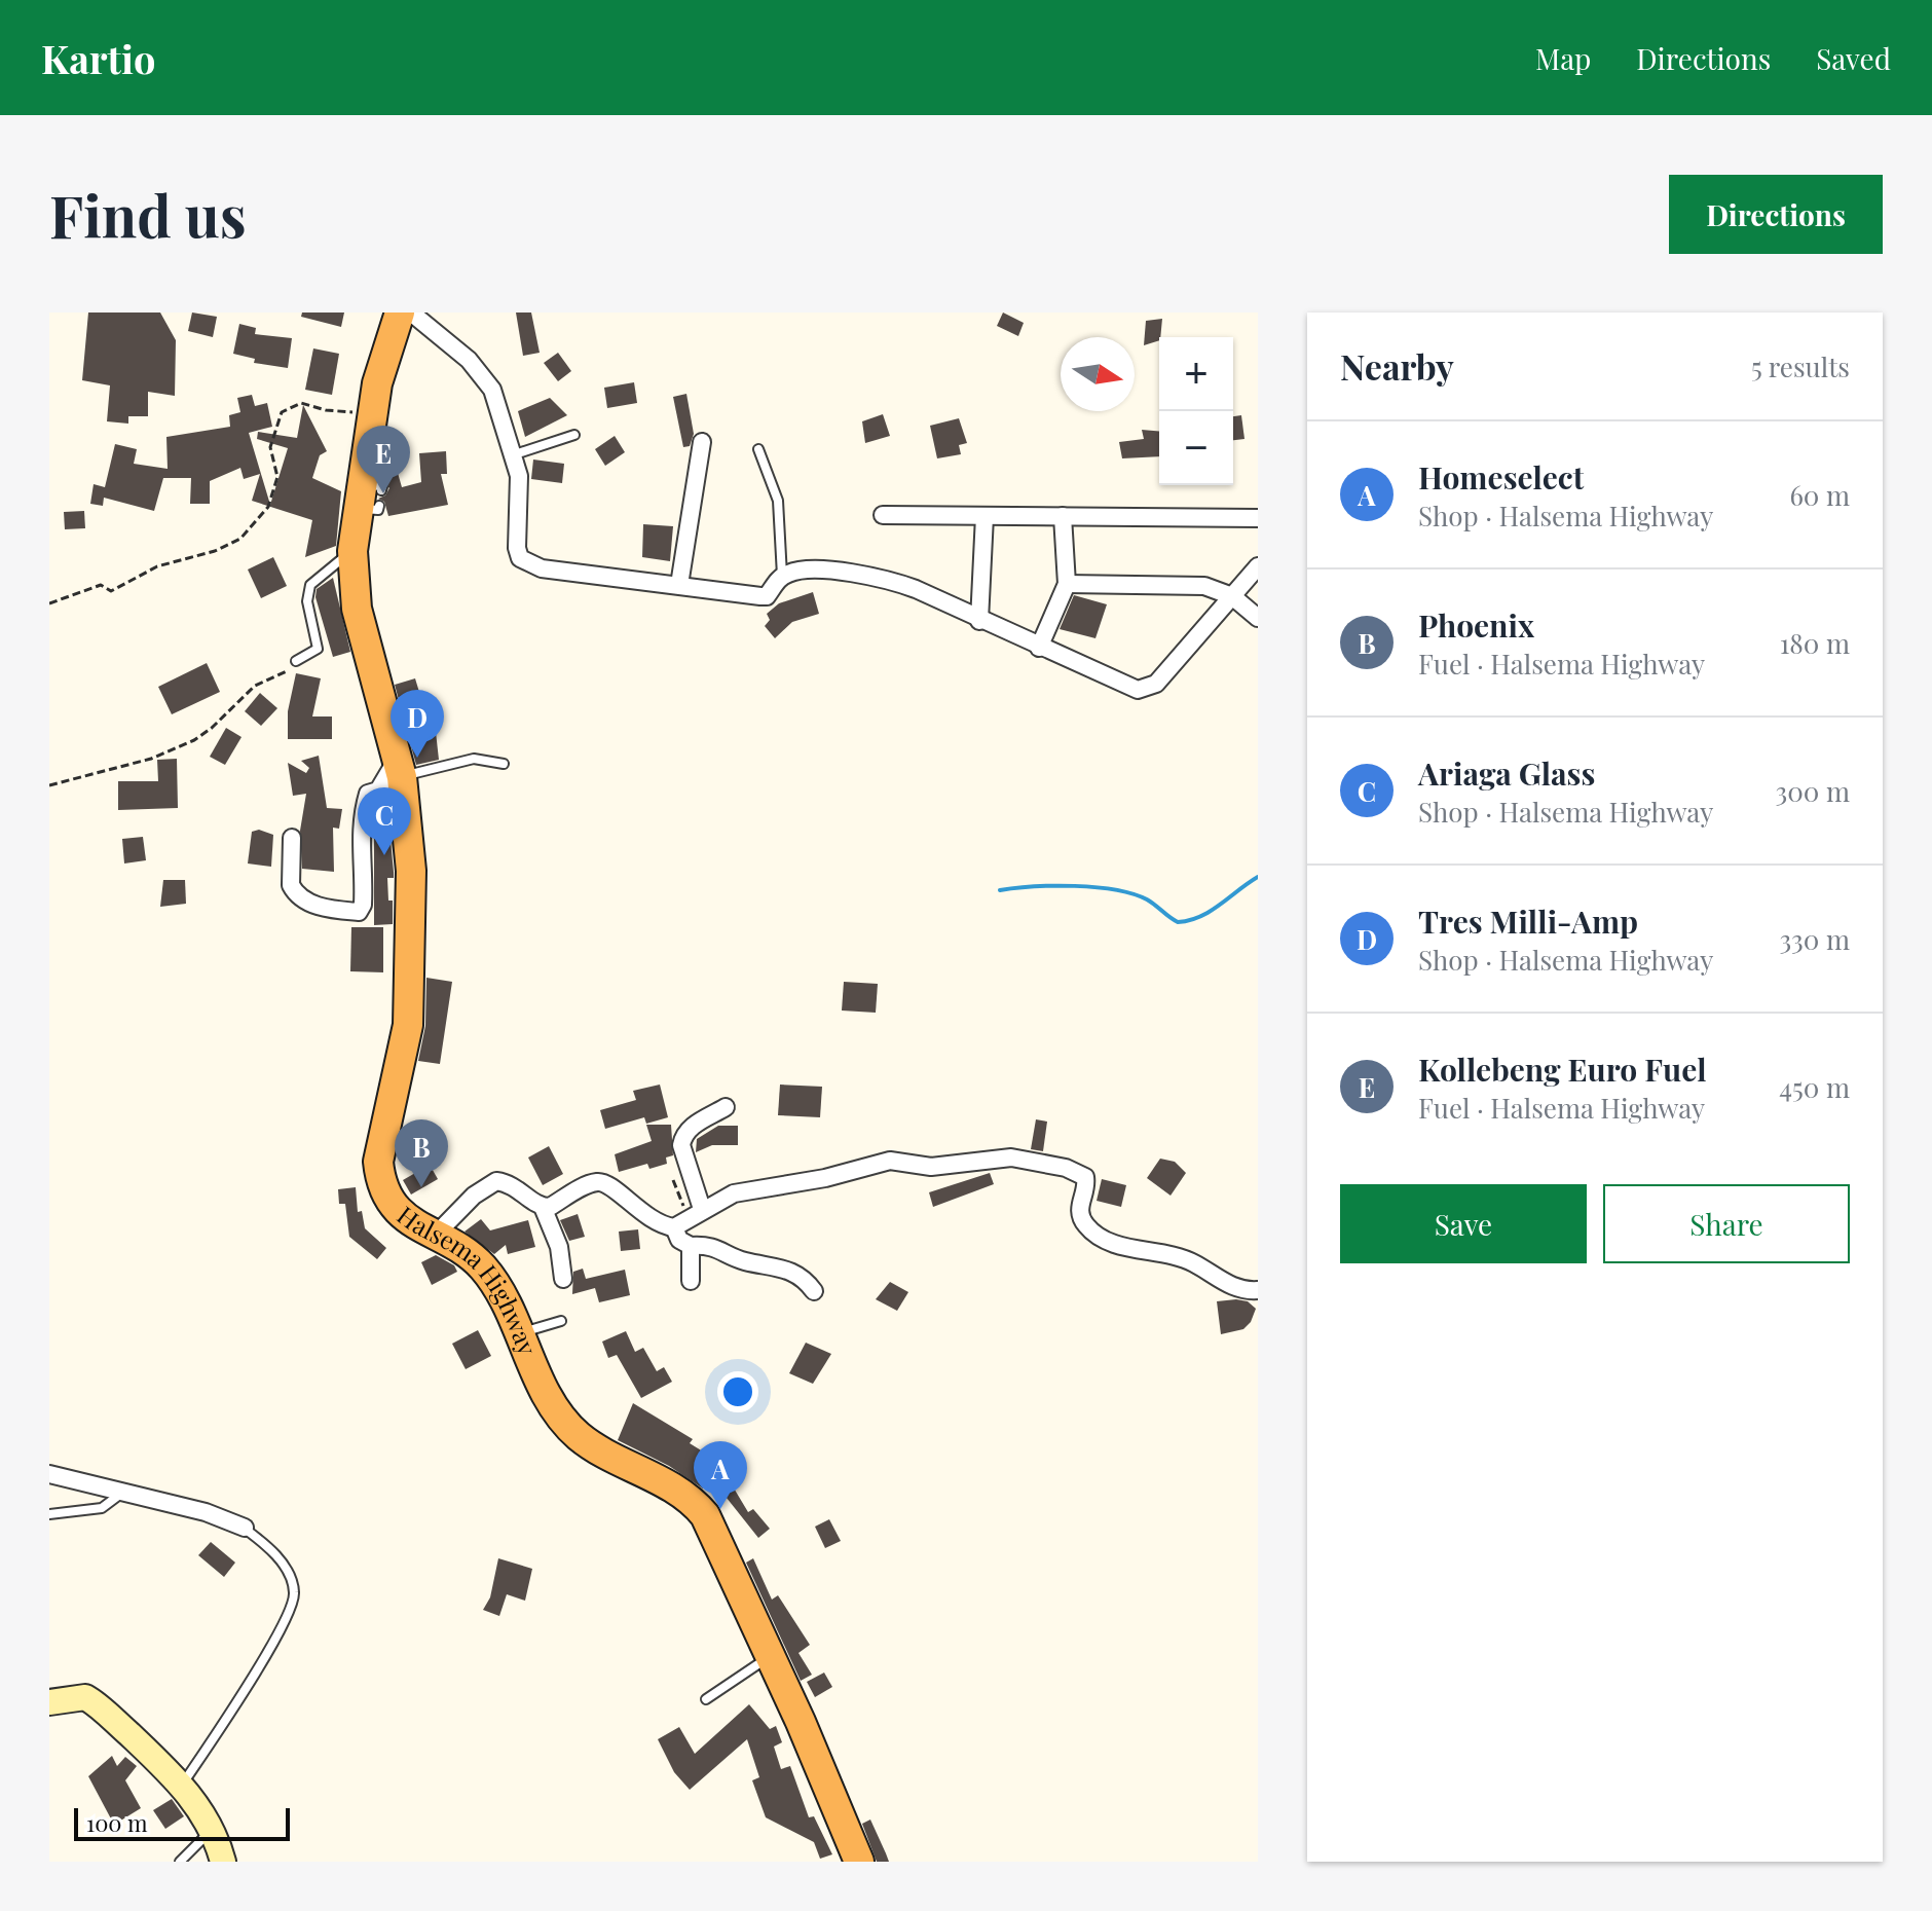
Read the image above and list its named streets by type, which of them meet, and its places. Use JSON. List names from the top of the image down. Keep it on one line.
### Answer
{"streets":{"highway":["Halsema Highway"]},"scale_bar":"100 m","north":"right","page":{"header":"Kartio","nav":["Map","Directions","Saved"],"buttons":["Directions",["Save","Share"]],"title":"Find us","heading":["Nearby","5 results"],"map_buttons":["+","−"],"list":[{"mark":"A","name":"Homeselect","note":"Shop · Halsema Highway","value":"60 m"},{"mark":"B","name":"Phoenix","note":"Fuel · Halsema Highway","value":"180 m"},{"mark":"C","name":"Ariaga Glass","note":"Shop · Halsema Highway","value":"300 m"},{"mark":"D","name":"Tres Milli-Amp","note":"Shop · Halsema Highway","value":"330 m"},{"mark":"E","name":"Kollebeng Euro Fuel","note":"Fuel · Halsema Highway","value":"450 m"}],"pins":["E","D","C","B","A"],"scale":"100 m"}}
